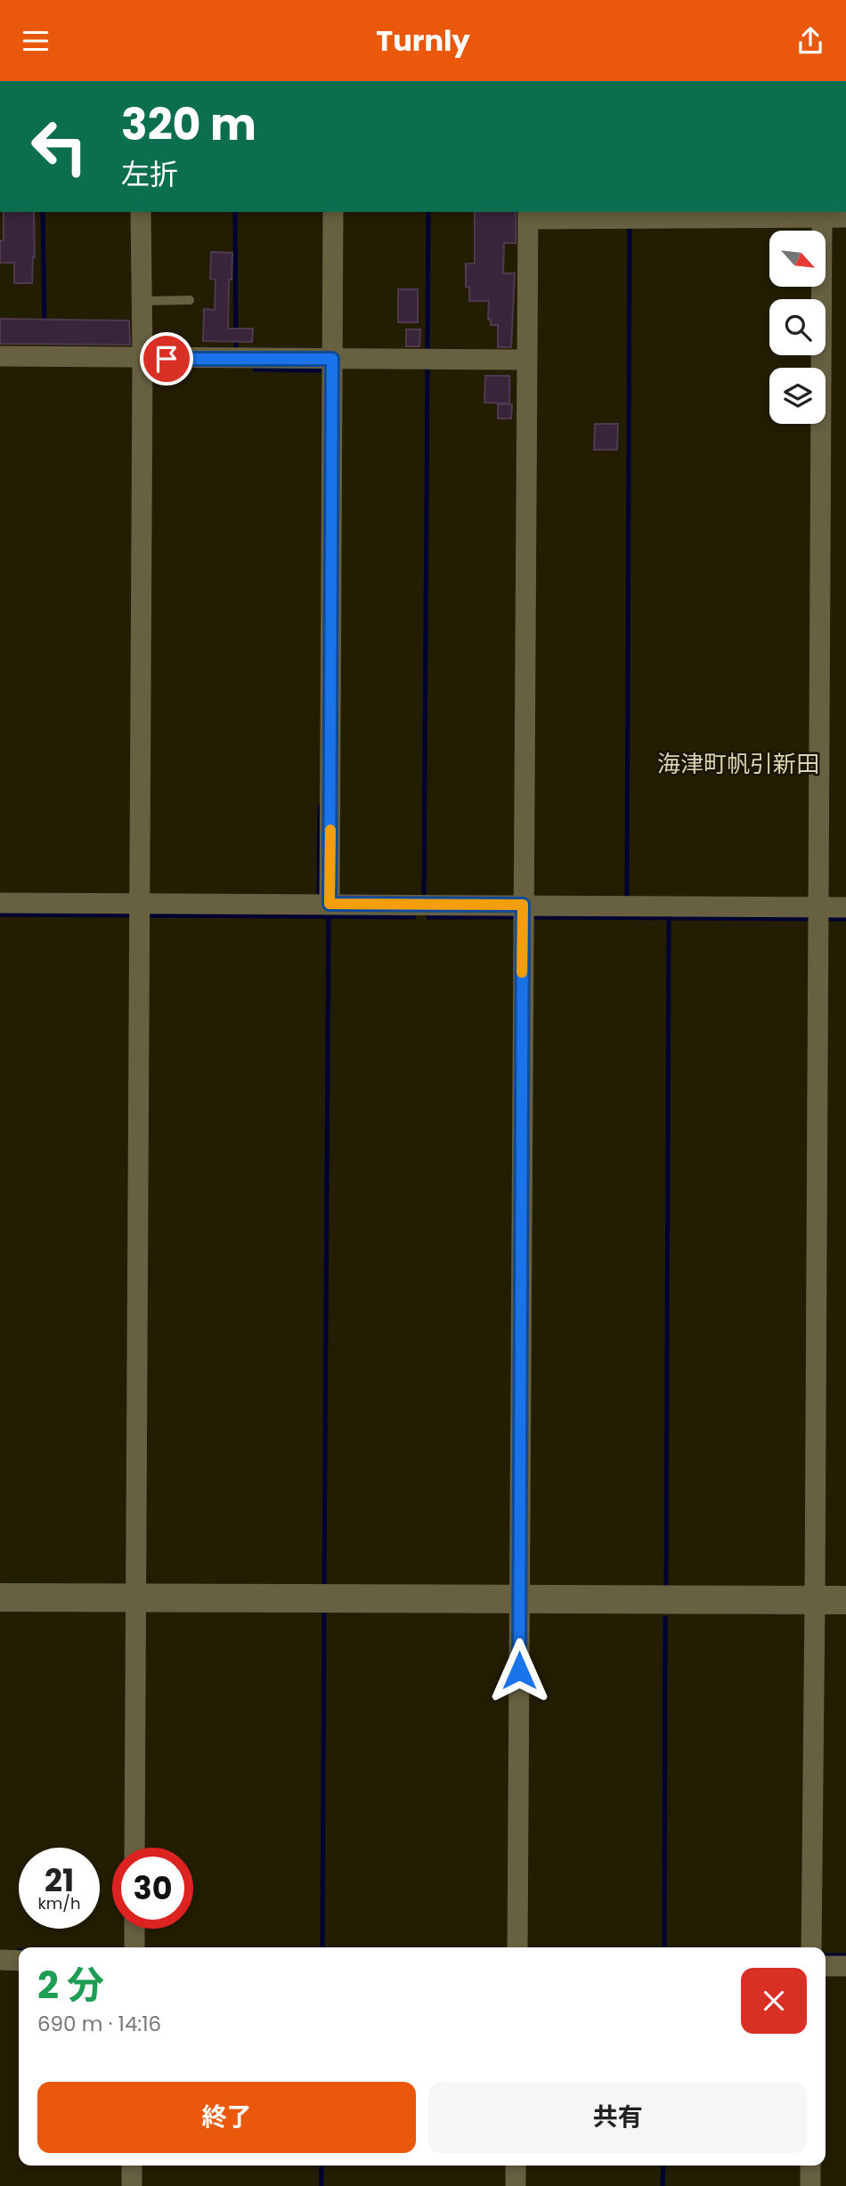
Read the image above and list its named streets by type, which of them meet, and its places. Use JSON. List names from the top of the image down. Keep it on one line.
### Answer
{"districts":["海津町帆引新田"],"north":"bottom right","page":{"header":"Turnly","turn":["320 m","左折"],"speed":"21 km/h","limit":"30","heading":["2 分","690 m · 14:16"],"buttons":["終了","共有"]}}
